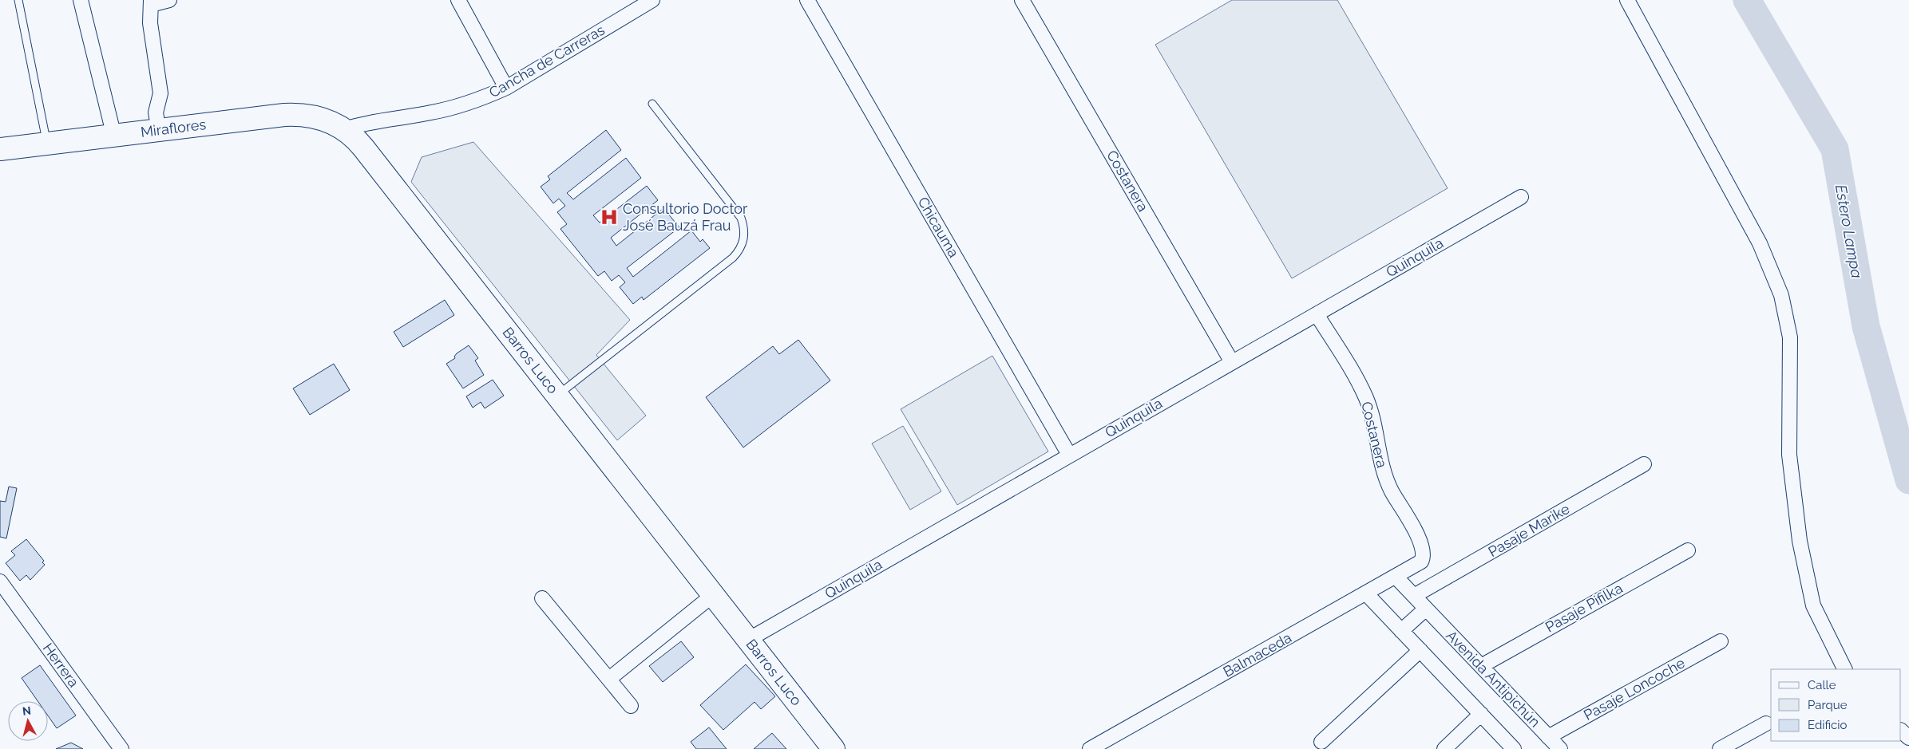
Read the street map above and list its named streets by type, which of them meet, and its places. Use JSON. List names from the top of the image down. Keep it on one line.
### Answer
{"streets":{"main road":["Miraflores","Barros Luco"],"street":["Cancha de Carreras","Costanera","Chicauma","Quinquila","Pasaje Marike","Pasaje Pifilka","Balmaceda","Herrera","Avenida Antipichún","Pasaje Loncoche"]},"crossings":[["Cancha de Carreras","Miraflores"],["Cancha de Carreras","Barros Luco"],["Miraflores","Barros Luco"],["Costanera","Quinquila"],["Costanera","Balmaceda"],["Chicauma","Quinquila"],["Quinquila","Barros Luco"],["Pasaje Marike","Avenida Antipichún"],["Pasaje Pifilka","Avenida Antipichún"],["Balmaceda","Avenida Antipichún"],["Avenida Antipichún","Pasaje Loncoche"]],"water":["Estero Lampa"],"places":{"hospital":["Consultorio Doctor José Bauzá Frau"]},"legend":["Calle","Parque","Edificio"],"north":"top"}
